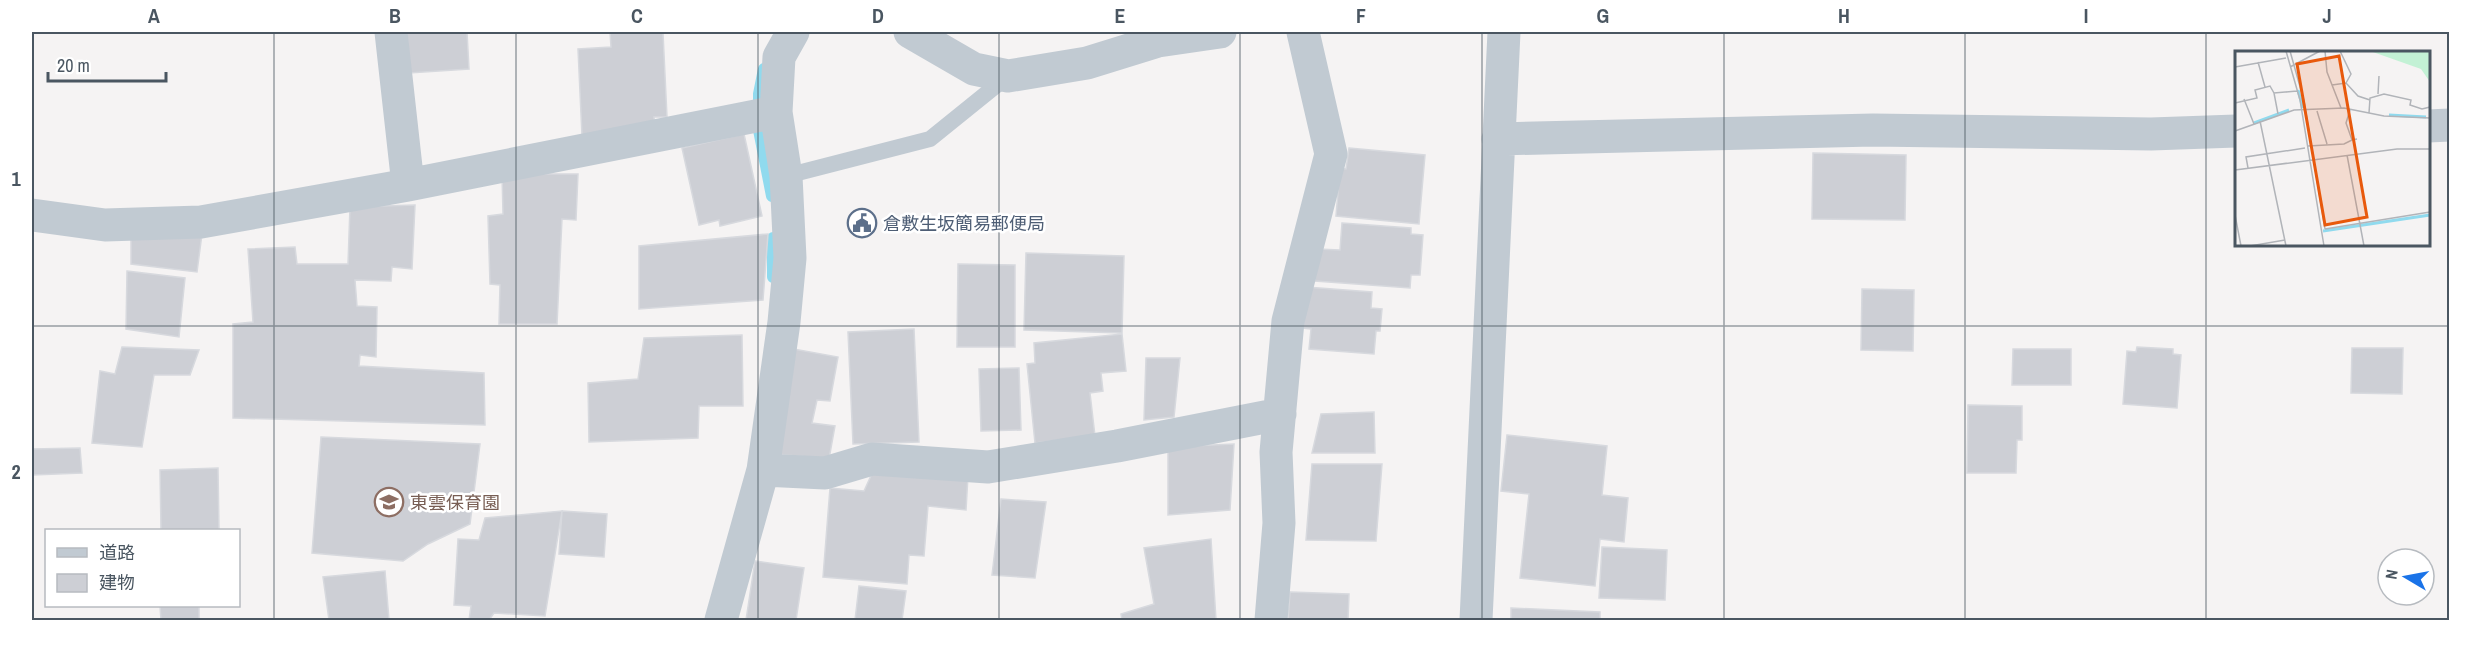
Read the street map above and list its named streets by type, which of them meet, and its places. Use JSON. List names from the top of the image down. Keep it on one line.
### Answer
{"places":{"public building":["倉敷生坂簡易郵便局"],"school or university":["東雲保育園"]},"legend":["道路","建物"],"scale_bar":"20 m","north":"left","grid":{"columns":["A","B","C","D","E","F","G","H","I","J"],"rows":["1","2"]}}
